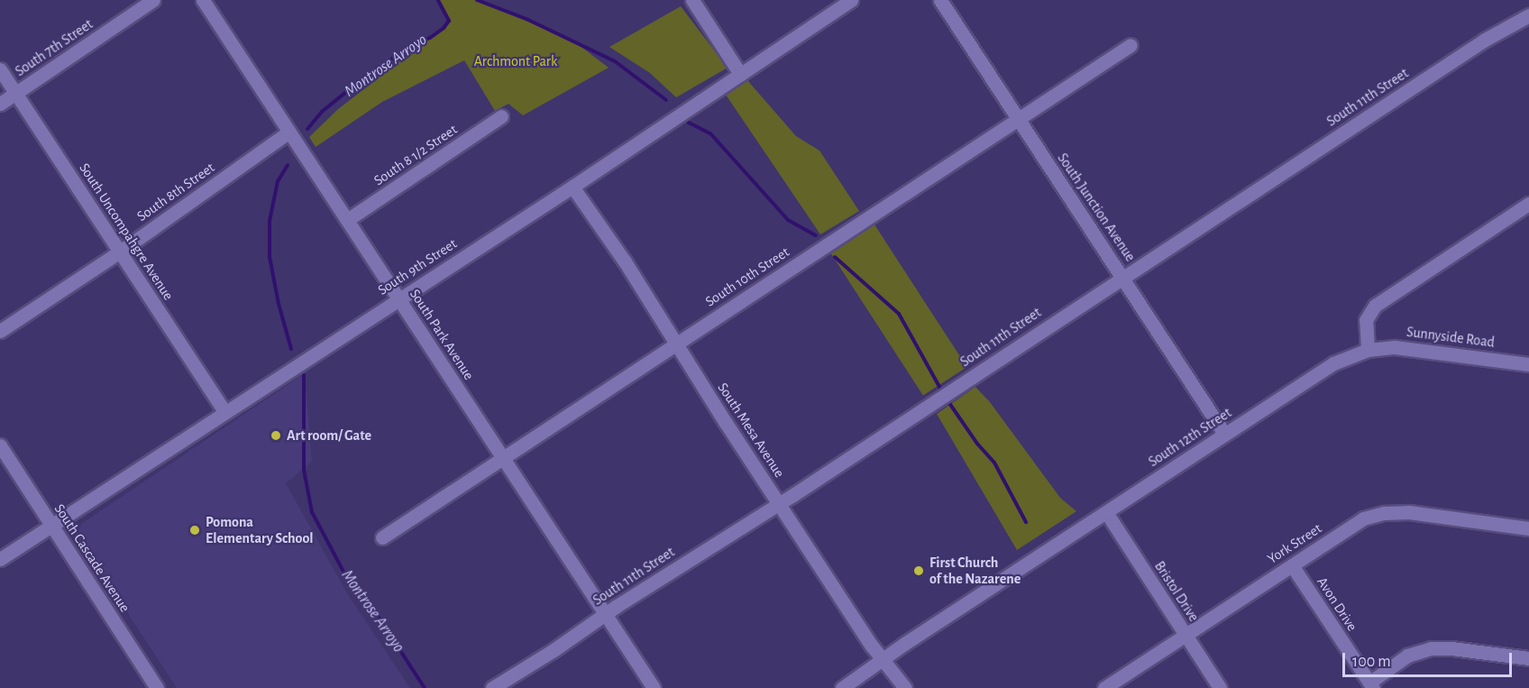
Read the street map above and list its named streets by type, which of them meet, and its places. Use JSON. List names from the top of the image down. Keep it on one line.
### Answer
{"streets":{"street":["South 7th Street","South 11th Street","South 8 1/2 Street","South 8th Street","South Junction Avenue","South Uncompahgre Avenue","South 9th Street","South 10th Street","South Park Avenue","Sunnyside Road","South Mesa Avenue","South 12th Street","York Street","South Cascade Avenue","Bristol Drive","Avon Drive"]},"crossings":[["South 7th Street","South Uncompahgre Avenue"],["South 11th Street","South Junction Avenue"],["South 11th Street","South Park Avenue"],["South 11th Street","South Mesa Avenue"],["South 8 1/2 Street","South Park Avenue"],["South 8th Street","South Uncompahgre Avenue"],["South 8th Street","South Park Avenue"],["South Junction Avenue","South 10th Street"],["South Junction Avenue","South 12th Street"],["South Uncompahgre Avenue","South 9th Street"],["South 9th Street","South Park Avenue"],["South 9th Street","South Mesa Avenue"],["South 9th Street","South Cascade Avenue"],["South 10th Street","South Park Avenue"],["South 10th Street","South Mesa Avenue"],["Sunnyside Road","South 12th Street"],["South Mesa Avenue","South 12th Street"],["South 12th Street","Bristol Drive"],["York Street","Bristol Drive"],["York Street","Avon Drive"]],"water":["Montrose Arroyo"],"parks":["Archmont Park"],"places":["Art room/ Gate","Pomona Elementary School","First Church of the Nazarene"],"scale_bar":"100 m"}
